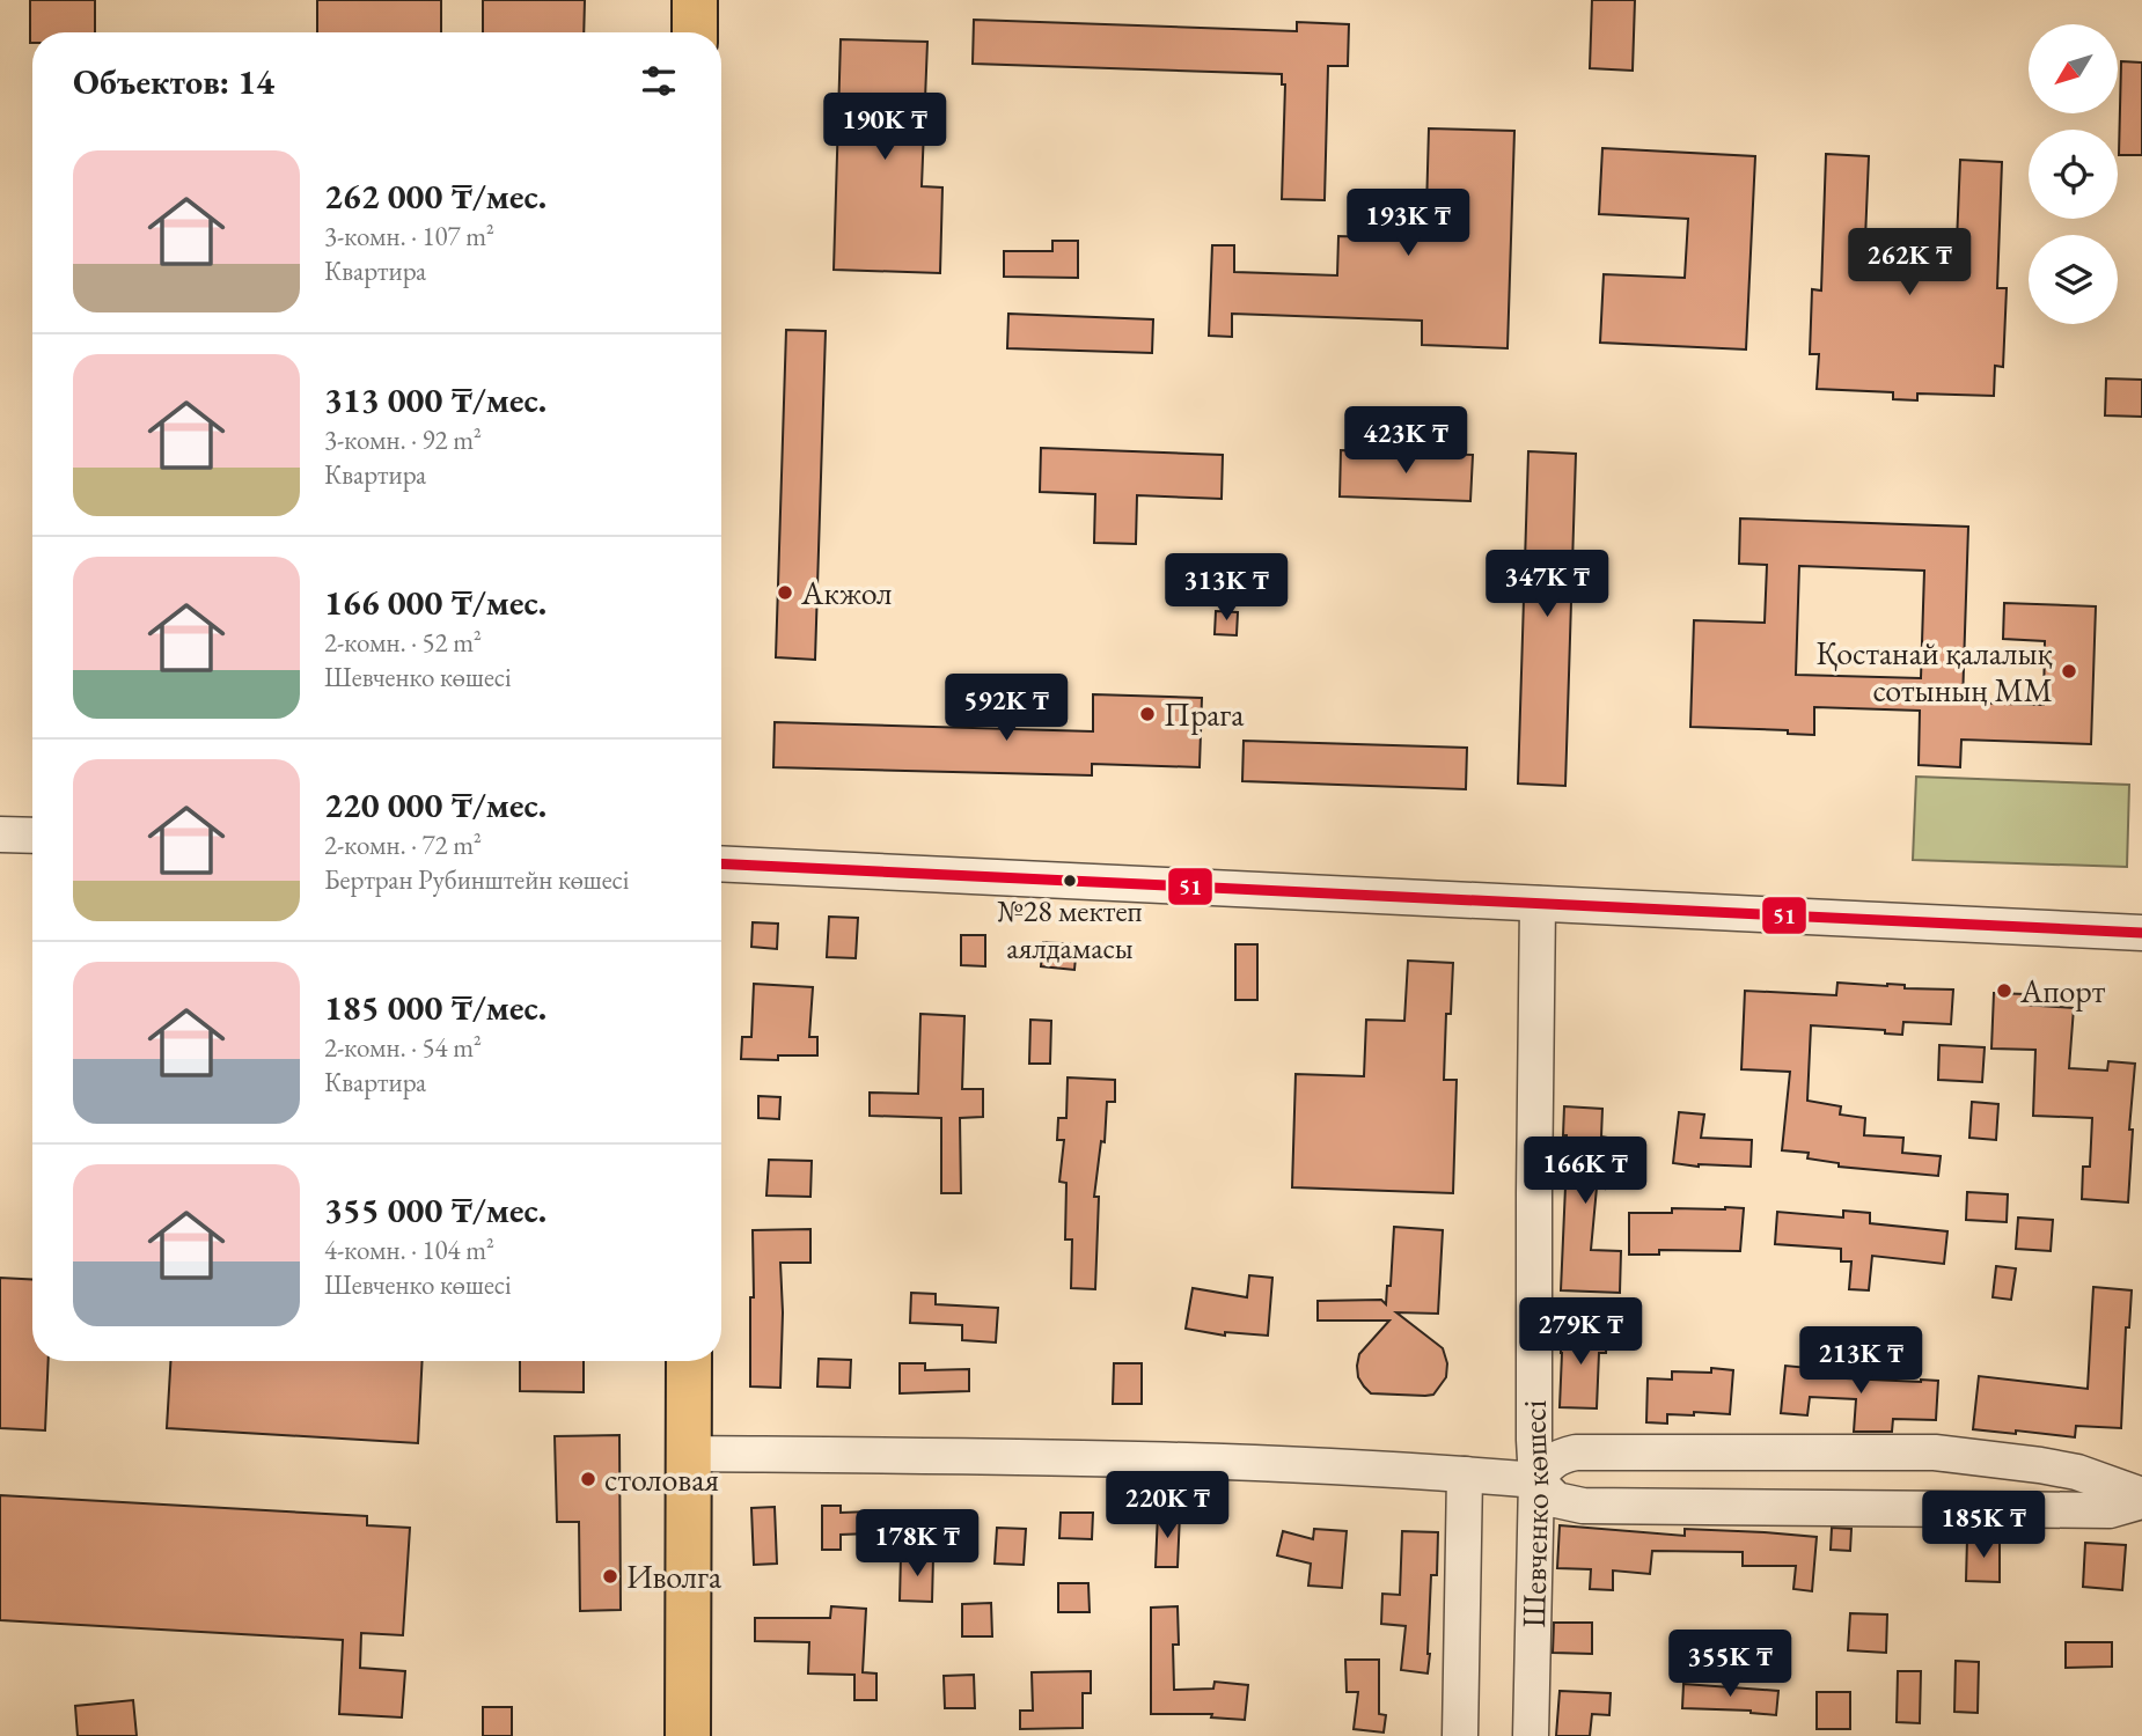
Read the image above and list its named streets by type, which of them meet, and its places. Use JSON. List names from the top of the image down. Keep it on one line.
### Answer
{"streets":{"street":["Шевченко көшесі"]},"places":["Акжол","Қостанай қалалық сотының ММ","Прага","№28 мектеп аялдамасы","Апорт","столовая","Иволга"],"lines":["transit line 51"],"north":"bottom left","page":{"heading":"Объектов: 14","price":["190K ₸","193K ₸","262K ₸","423K ₸","347K ₸","313K ₸","592K ₸","166K ₸","279K ₸","213K ₸","220K ₸","185K ₸","178K ₸","355K ₸"],"list":[{"name":"262 000 ₸/мес.","note":"3-комн. · 107 m² · Квартира"},{"name":"313 000 ₸/мес.","note":"3-комн. · 92 m² · Квартира"},{"name":"166 000 ₸/мес.","note":"2-комн. · 52 m² · Шевченко көшесі"},{"name":"220 000 ₸/мес.","note":"2-комн. · 72 m² · Бертран Рубинштейн көшесі"},{"name":"185 000 ₸/мес.","note":"2-комн. · 54 m² · Квартира"},{"name":"355 000 ₸/мес.","note":"4-комн. · 104 m² · Шевченко көшесі"}]}}
